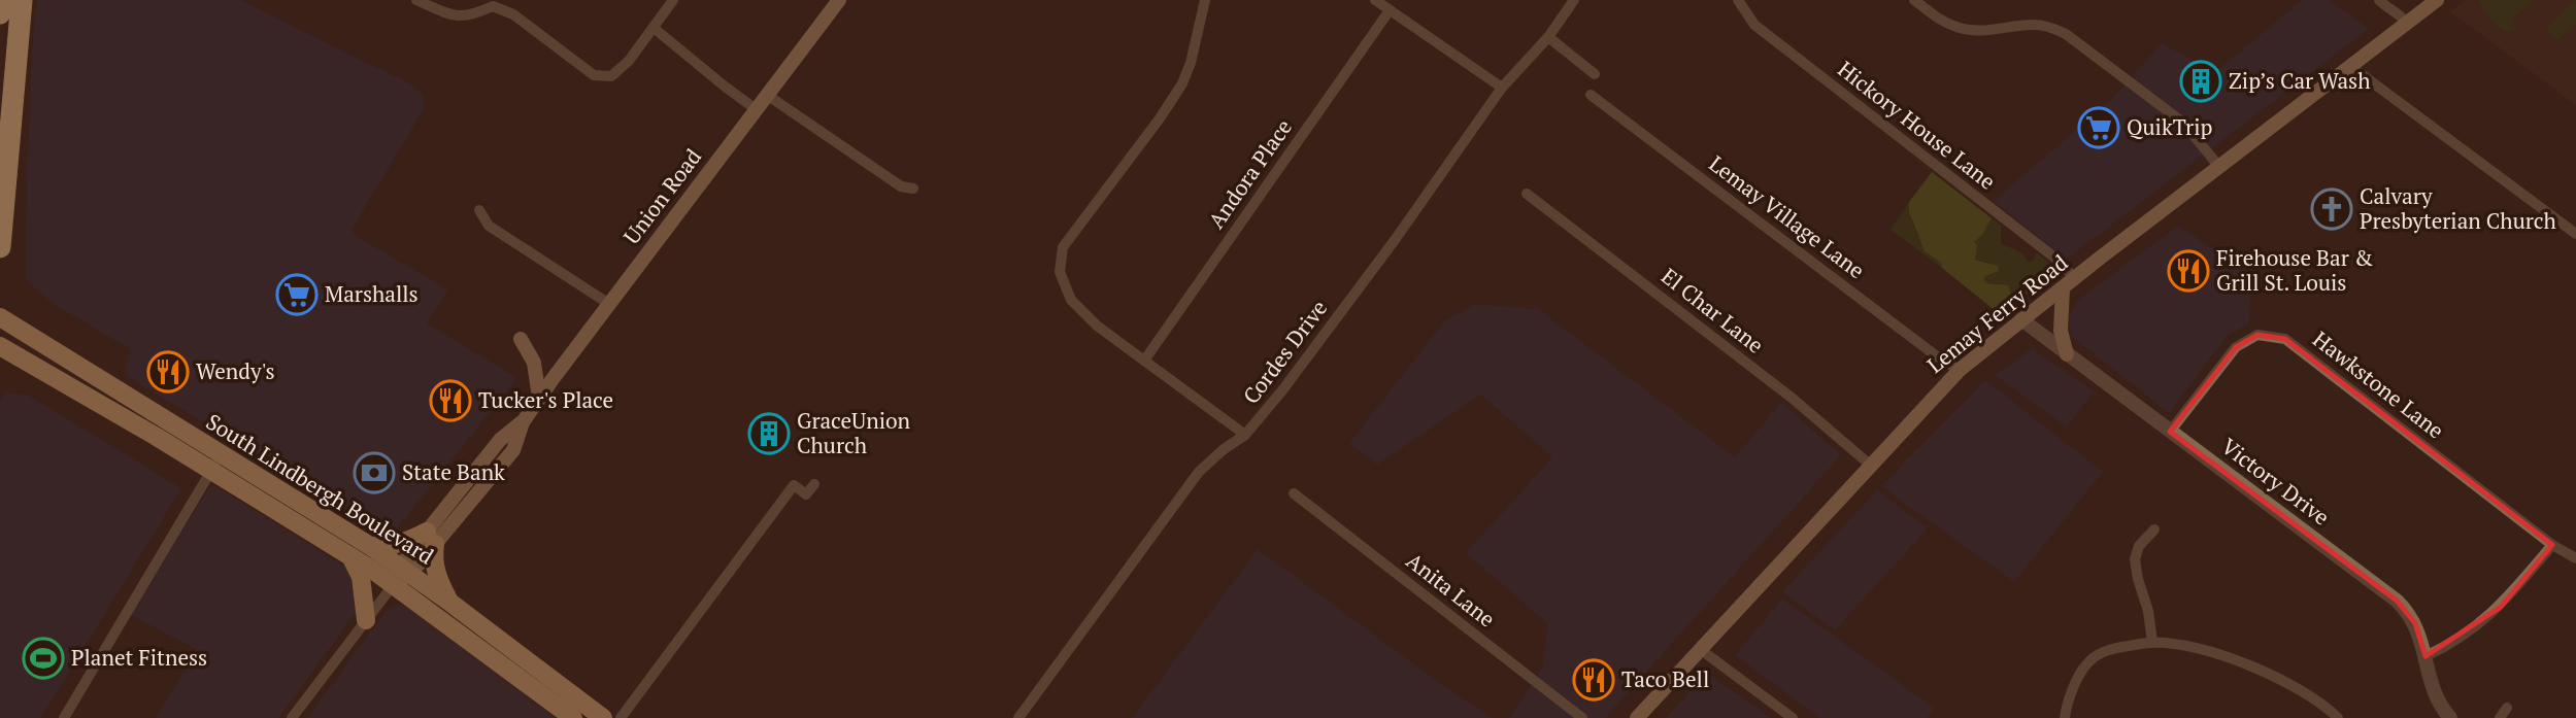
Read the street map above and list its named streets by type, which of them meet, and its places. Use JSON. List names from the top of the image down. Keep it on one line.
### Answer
{"streets":{"main road":["Union Road","Lemay Ferry Road","South Lindbergh Boulevard"],"street":["Hickory House Lane","Andora Place","Lemay Village Lane","El Char Lane","Cordes Drive","Hawkstone Lane","Victory Drive","Anita Lane"]},"crossings":[["Hickory House Lane","Lemay Ferry Road"],["Union Road","South Lindbergh Boulevard"],["Lemay Village Lane","Lemay Ferry Road"],["El Char Lane","Lemay Ferry Road"],["Lemay Ferry Road","Victory Drive"],["Hawkstone Lane","Victory Drive"]],"places":{"building":["Zip’s Car Wash","GraceUnion Church"],"supermarket":["QuikTrip","Marshalls"],"church":["Calvary Presbyterian Church"],"restaurant":["Firehouse Bar & Grill St. Louis","Wendy's","Tucker's Place","Taco Bell"],"bank":["State Bank"],"sports":["Planet Fitness"]}}
